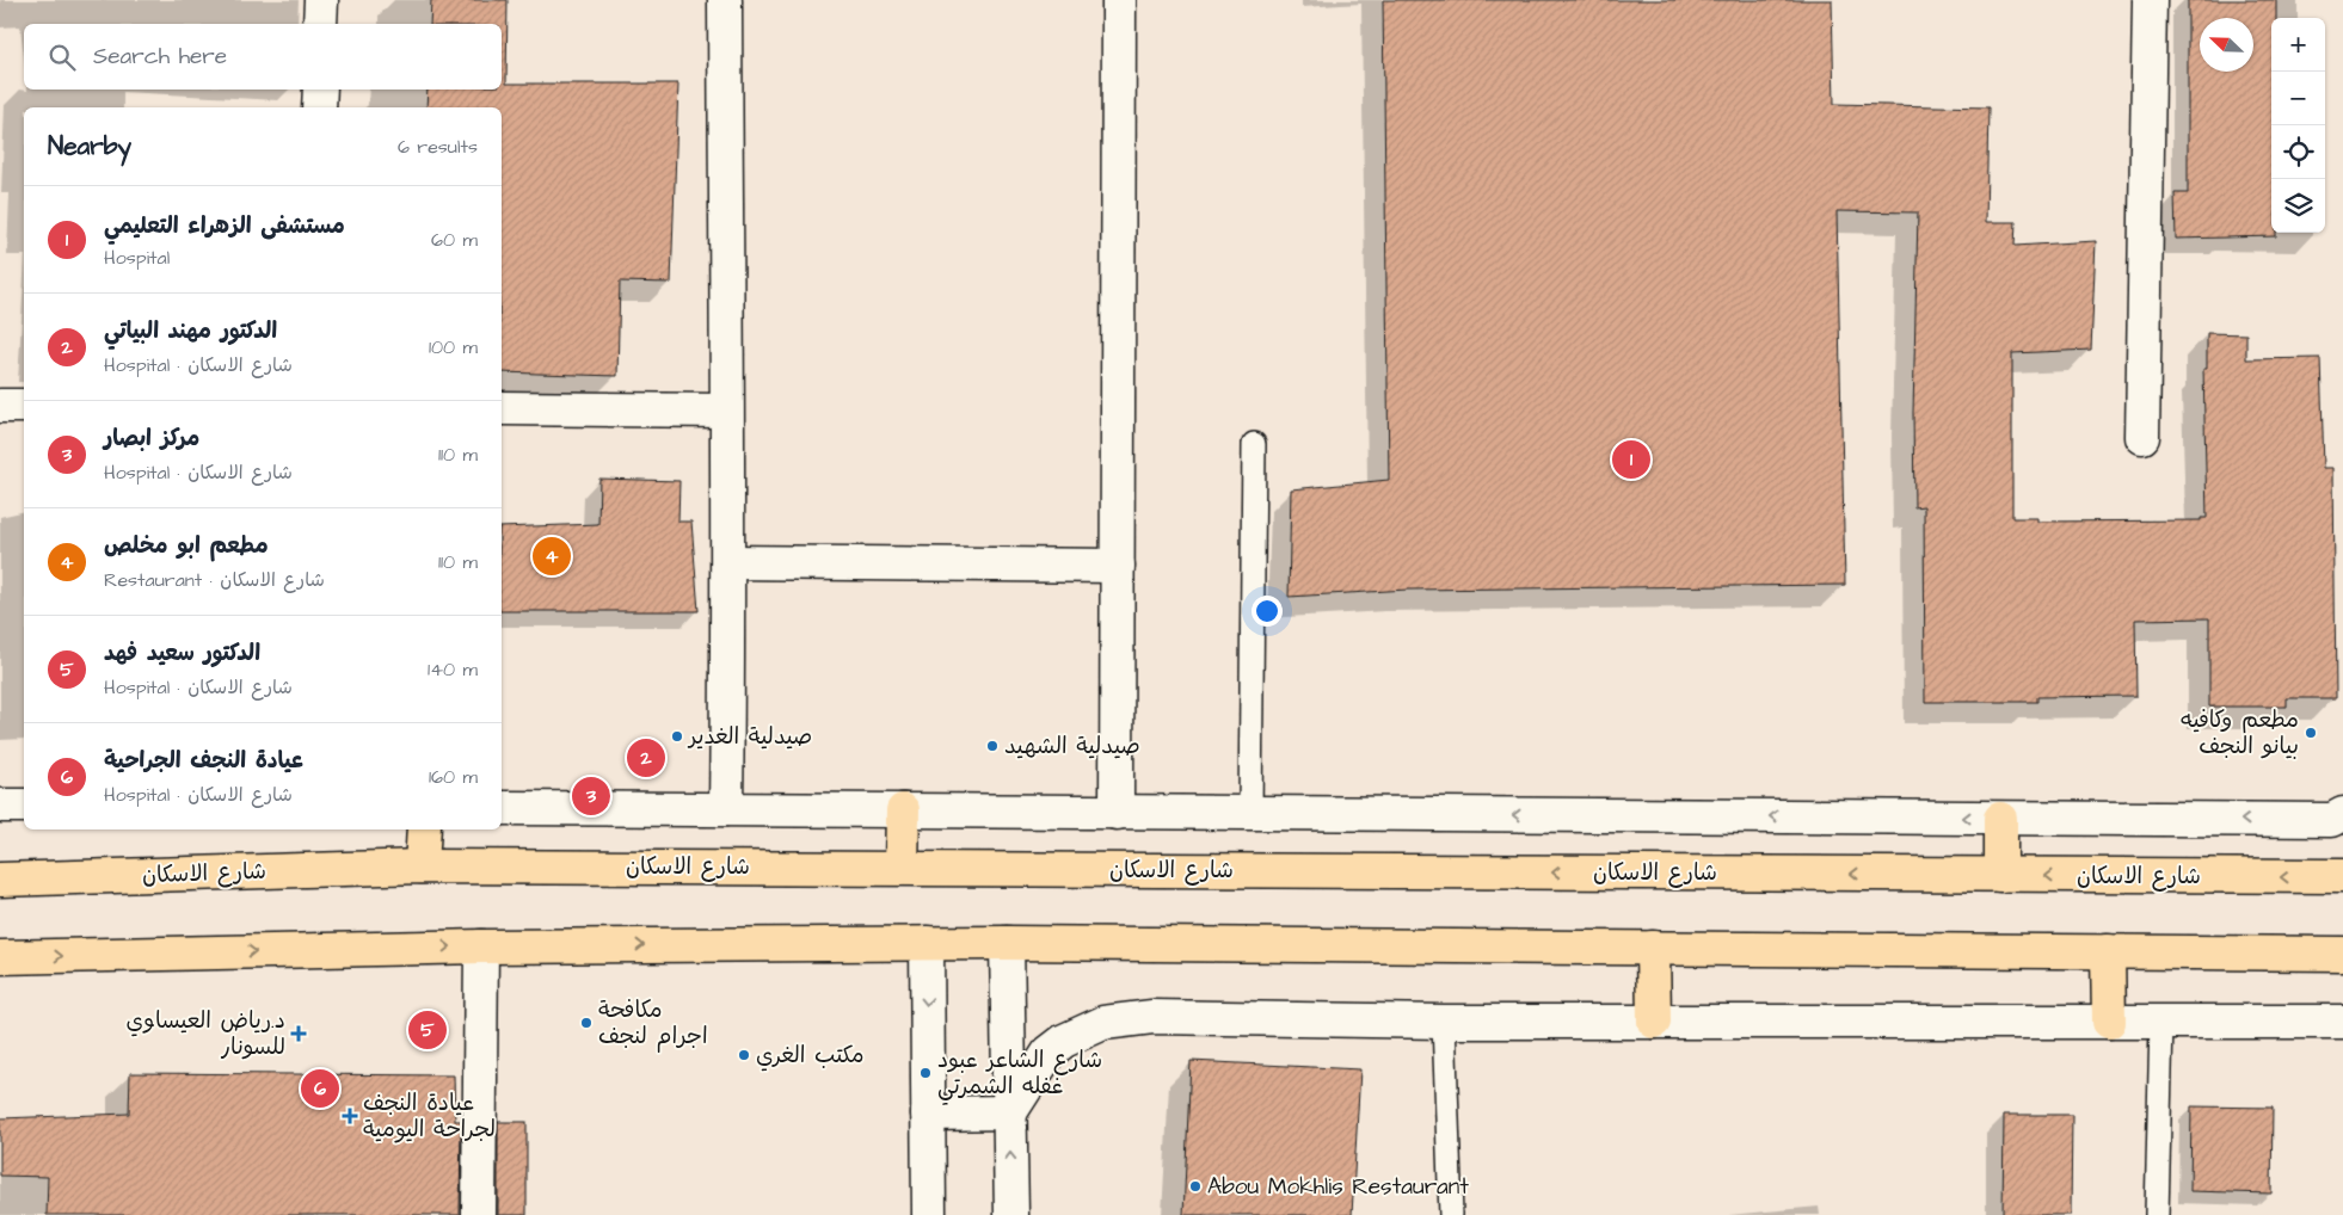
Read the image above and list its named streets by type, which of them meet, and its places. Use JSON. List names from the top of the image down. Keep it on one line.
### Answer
{"streets":{"main road":["شارع الاسكان"]},"places":{"other":["مطعم وكافيه بيانو النجف","صيدلية الغدير","صيدلية الشهيد","مکافحة اجرام لنجف","مكتب الغري","شارع الشاعر عبود غفله الشمرتي","Abou Mokhlis Restaurant"],"health":["د.رياض العيساوي للسونار","عيادة النجف لجراحة اليومية"]},"north":"top left","page":{"map_buttons":["+","−"],"search":"Search here","heading":["Nearby","6 results"],"list":[{"mark":"1","name":"مستشفى الزهراء التعليمي","note":"Hospital","value":"60 m"},{"mark":"2","name":"الدكتور مهند البياتي","note":"Hospital · شارع الاسكان","value":"100 m"},{"mark":"3","name":"مركز ابصار","note":"Hospital · شارع الاسكان","value":"110 m"},{"mark":"4","name":"مطعم ابو مخلص","note":"Restaurant · شارع الاسكان","value":"110 m"},{"mark":"5","name":"الدكتور سعيد فهد","note":"Hospital · شارع الاسكان","value":"140 m"},{"mark":"6","name":"عيادة النجف الجراحية","note":"Hospital · شارع الاسكان","value":"160 m"}],"pins":["1","4","2","3","5","6"]}}
